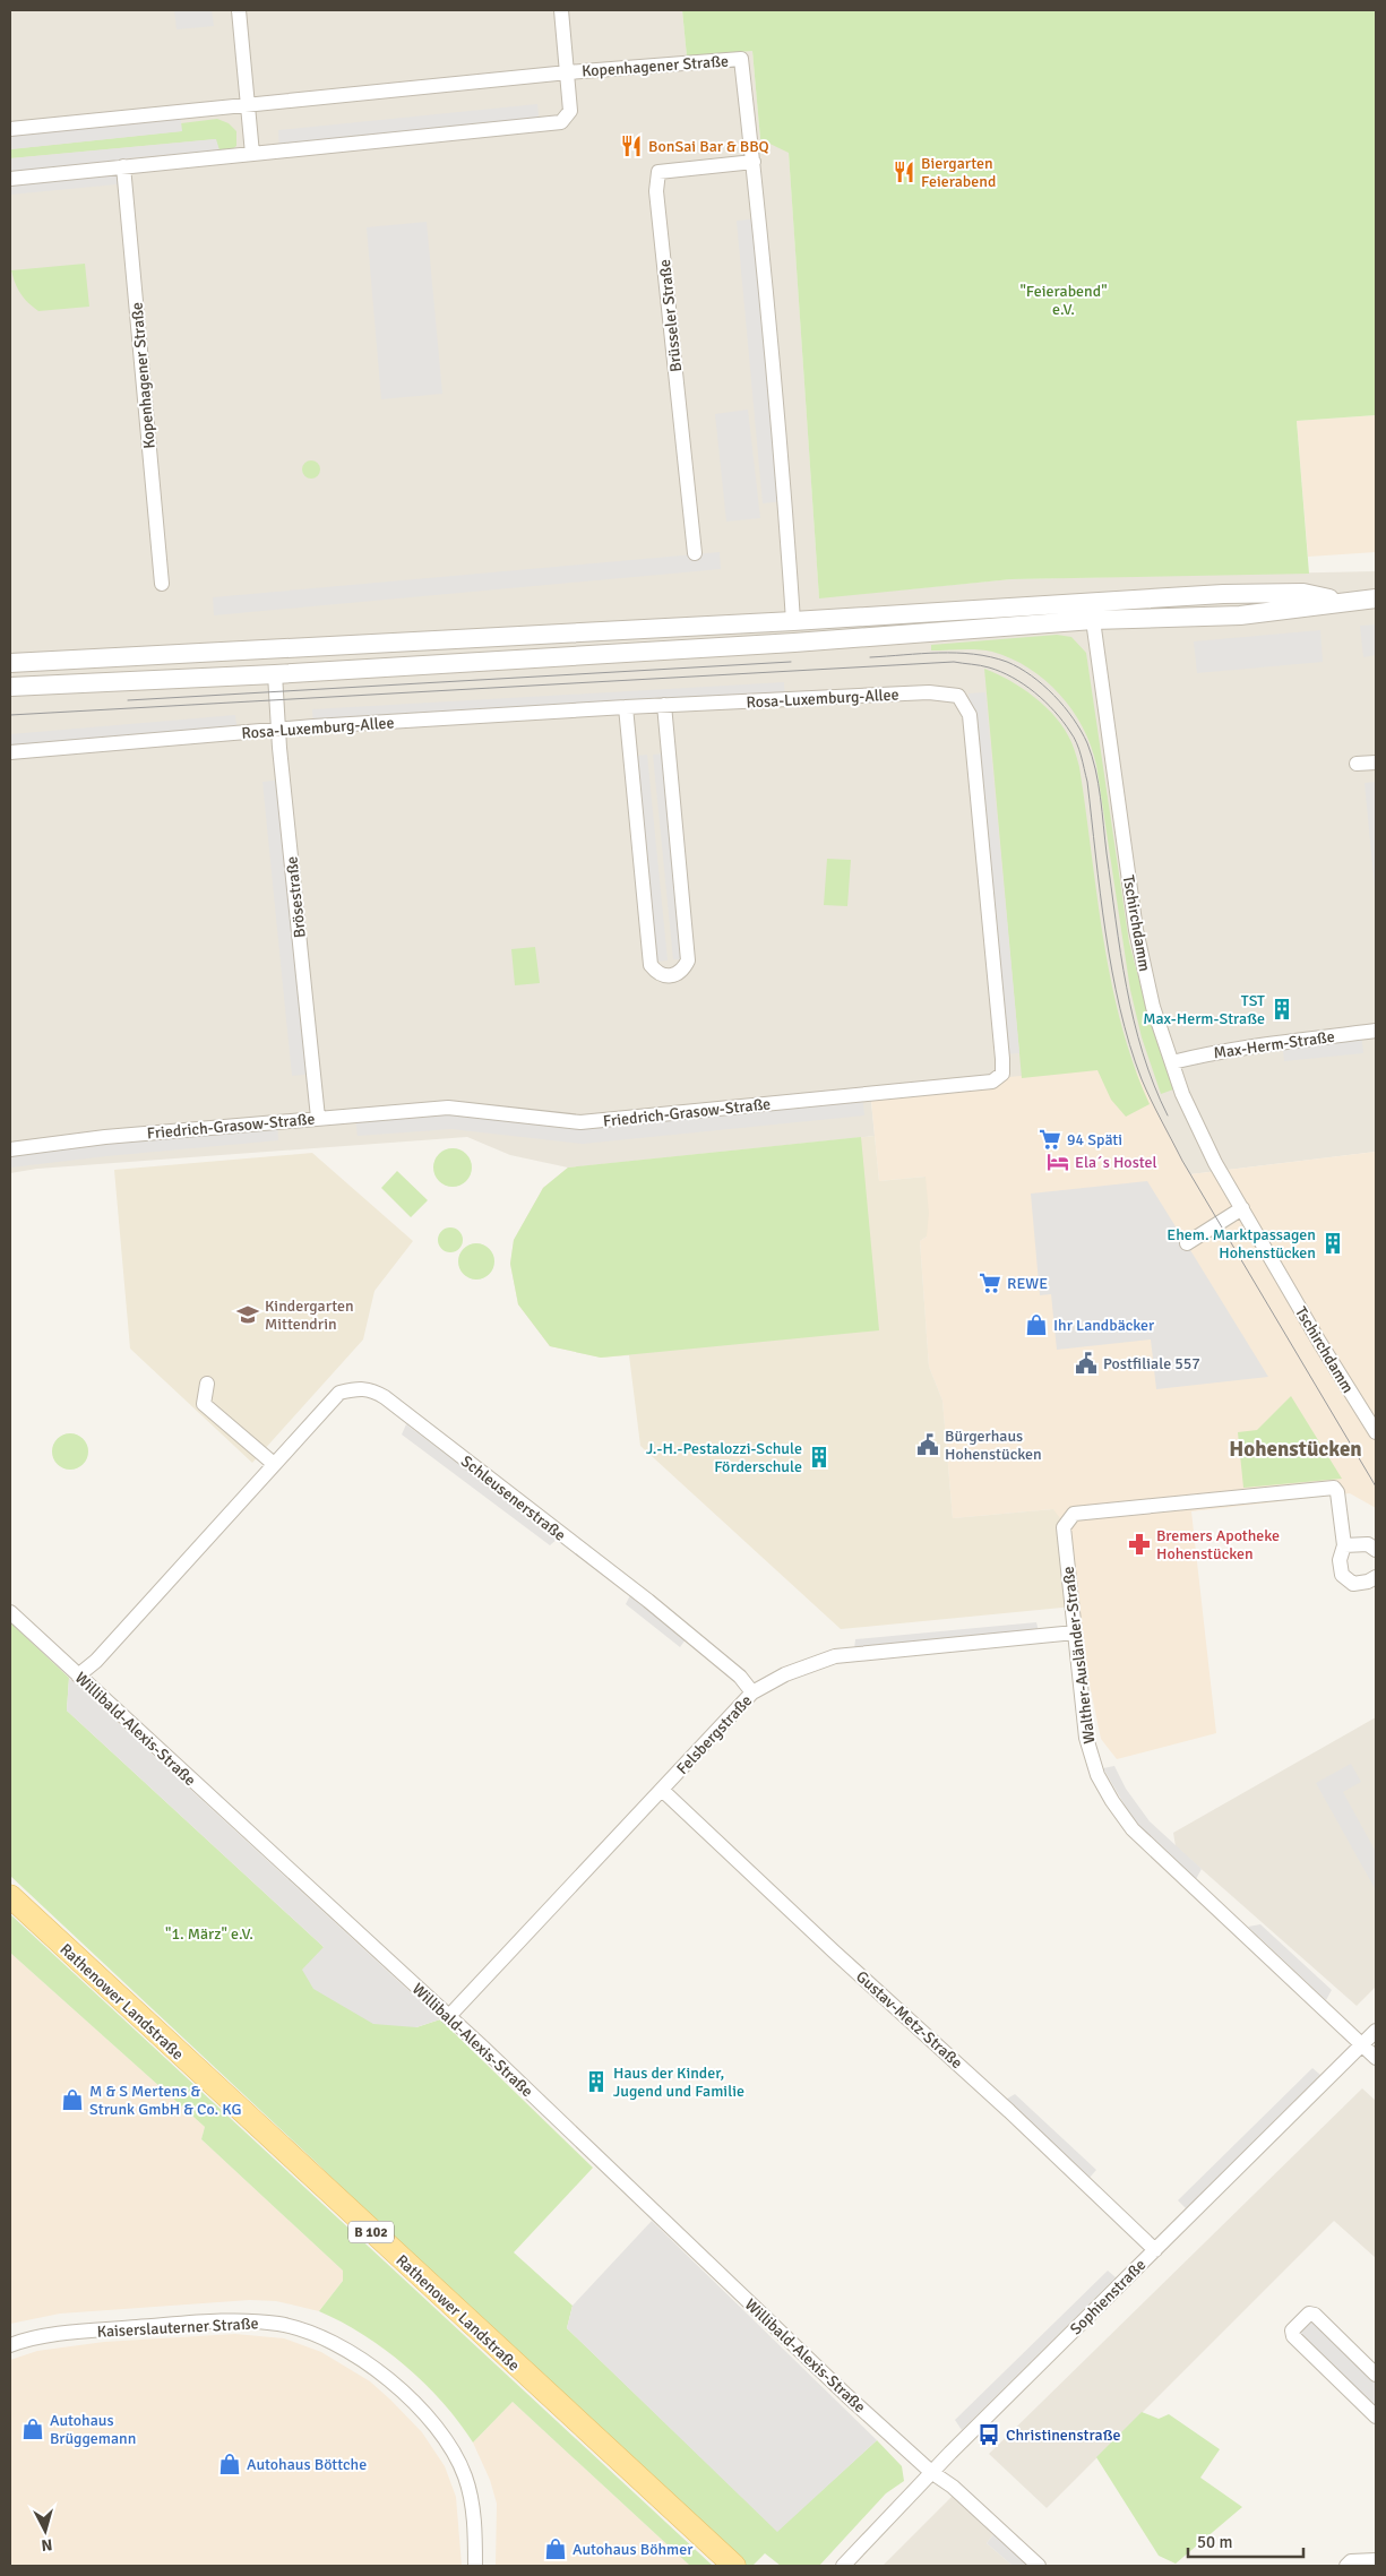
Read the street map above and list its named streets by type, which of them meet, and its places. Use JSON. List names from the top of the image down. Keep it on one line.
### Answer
{"streets":{"main road":["Rathenower Landstraße","B 102"],"street":["Kopenhagener Straße","Brüsseler Straße","Rosa-Luxemburg-Allee","Brösestraße","Tschirchdamm","Max-Herm-Straße","Friedrich-Grasow-Straße","Schleusenerstraße","Walther-Ausländer-Straße","Willibald-Alexis-Straße","Felsbergstraße","Gustav-Metz-Straße","Sophienstraße","Kaiserslauterner Straße"]},"crossings":[["Kopenhagener Straße","Brüsseler Straße"],["Rosa-Luxemburg-Allee","Brösestraße"],["Rosa-Luxemburg-Allee","Friedrich-Grasow-Straße"],["Brösestraße","Friedrich-Grasow-Straße"],["Tschirchdamm","Max-Herm-Straße"],["Schleusenerstraße","Willibald-Alexis-Straße"],["Schleusenerstraße","Felsbergstraße"],["Walther-Ausländer-Straße","Felsbergstraße"],["Walther-Ausländer-Straße","Sophienstraße"],["Willibald-Alexis-Straße","Felsbergstraße"],["Willibald-Alexis-Straße","Sophienstraße"],["Felsbergstraße","Gustav-Metz-Straße"],["Gustav-Metz-Straße","Sophienstraße"]],"districts":["Hohenstücken"],"parks":["\"Feierabend\" e.V.","\"1. März\" e.V."],"places":{"restaurant":["BonSai Bar & BBQ","Biergarten Feierabend"],"building":["TST Max-Herm-Straße","Ehem. Marktpassagen Hohenstücken","J.-H.-Pestalozzi-Schule Förderschule","Haus der Kinder, Jugend und Familie"],"supermarket":["94 Späti","REWE"],"hotel":["Ela´s Hostel"],"school or university":["Kindergarten Mittendrin"],"shop":["Ihr Landbäcker","M & S Mertens & Strunk GmbH & Co. KG","Autohaus Brüggemann","Autohaus Böttche","Autohaus Böhmer"],"public building":["Postfiliale 557","Bürgerhaus Hohenstücken"],"pharmacy":["Bremers Apotheke Hohenstücken"],"bus stop":["Christinenstraße"]},"scale_bar":"50 m","north":"bottom"}
